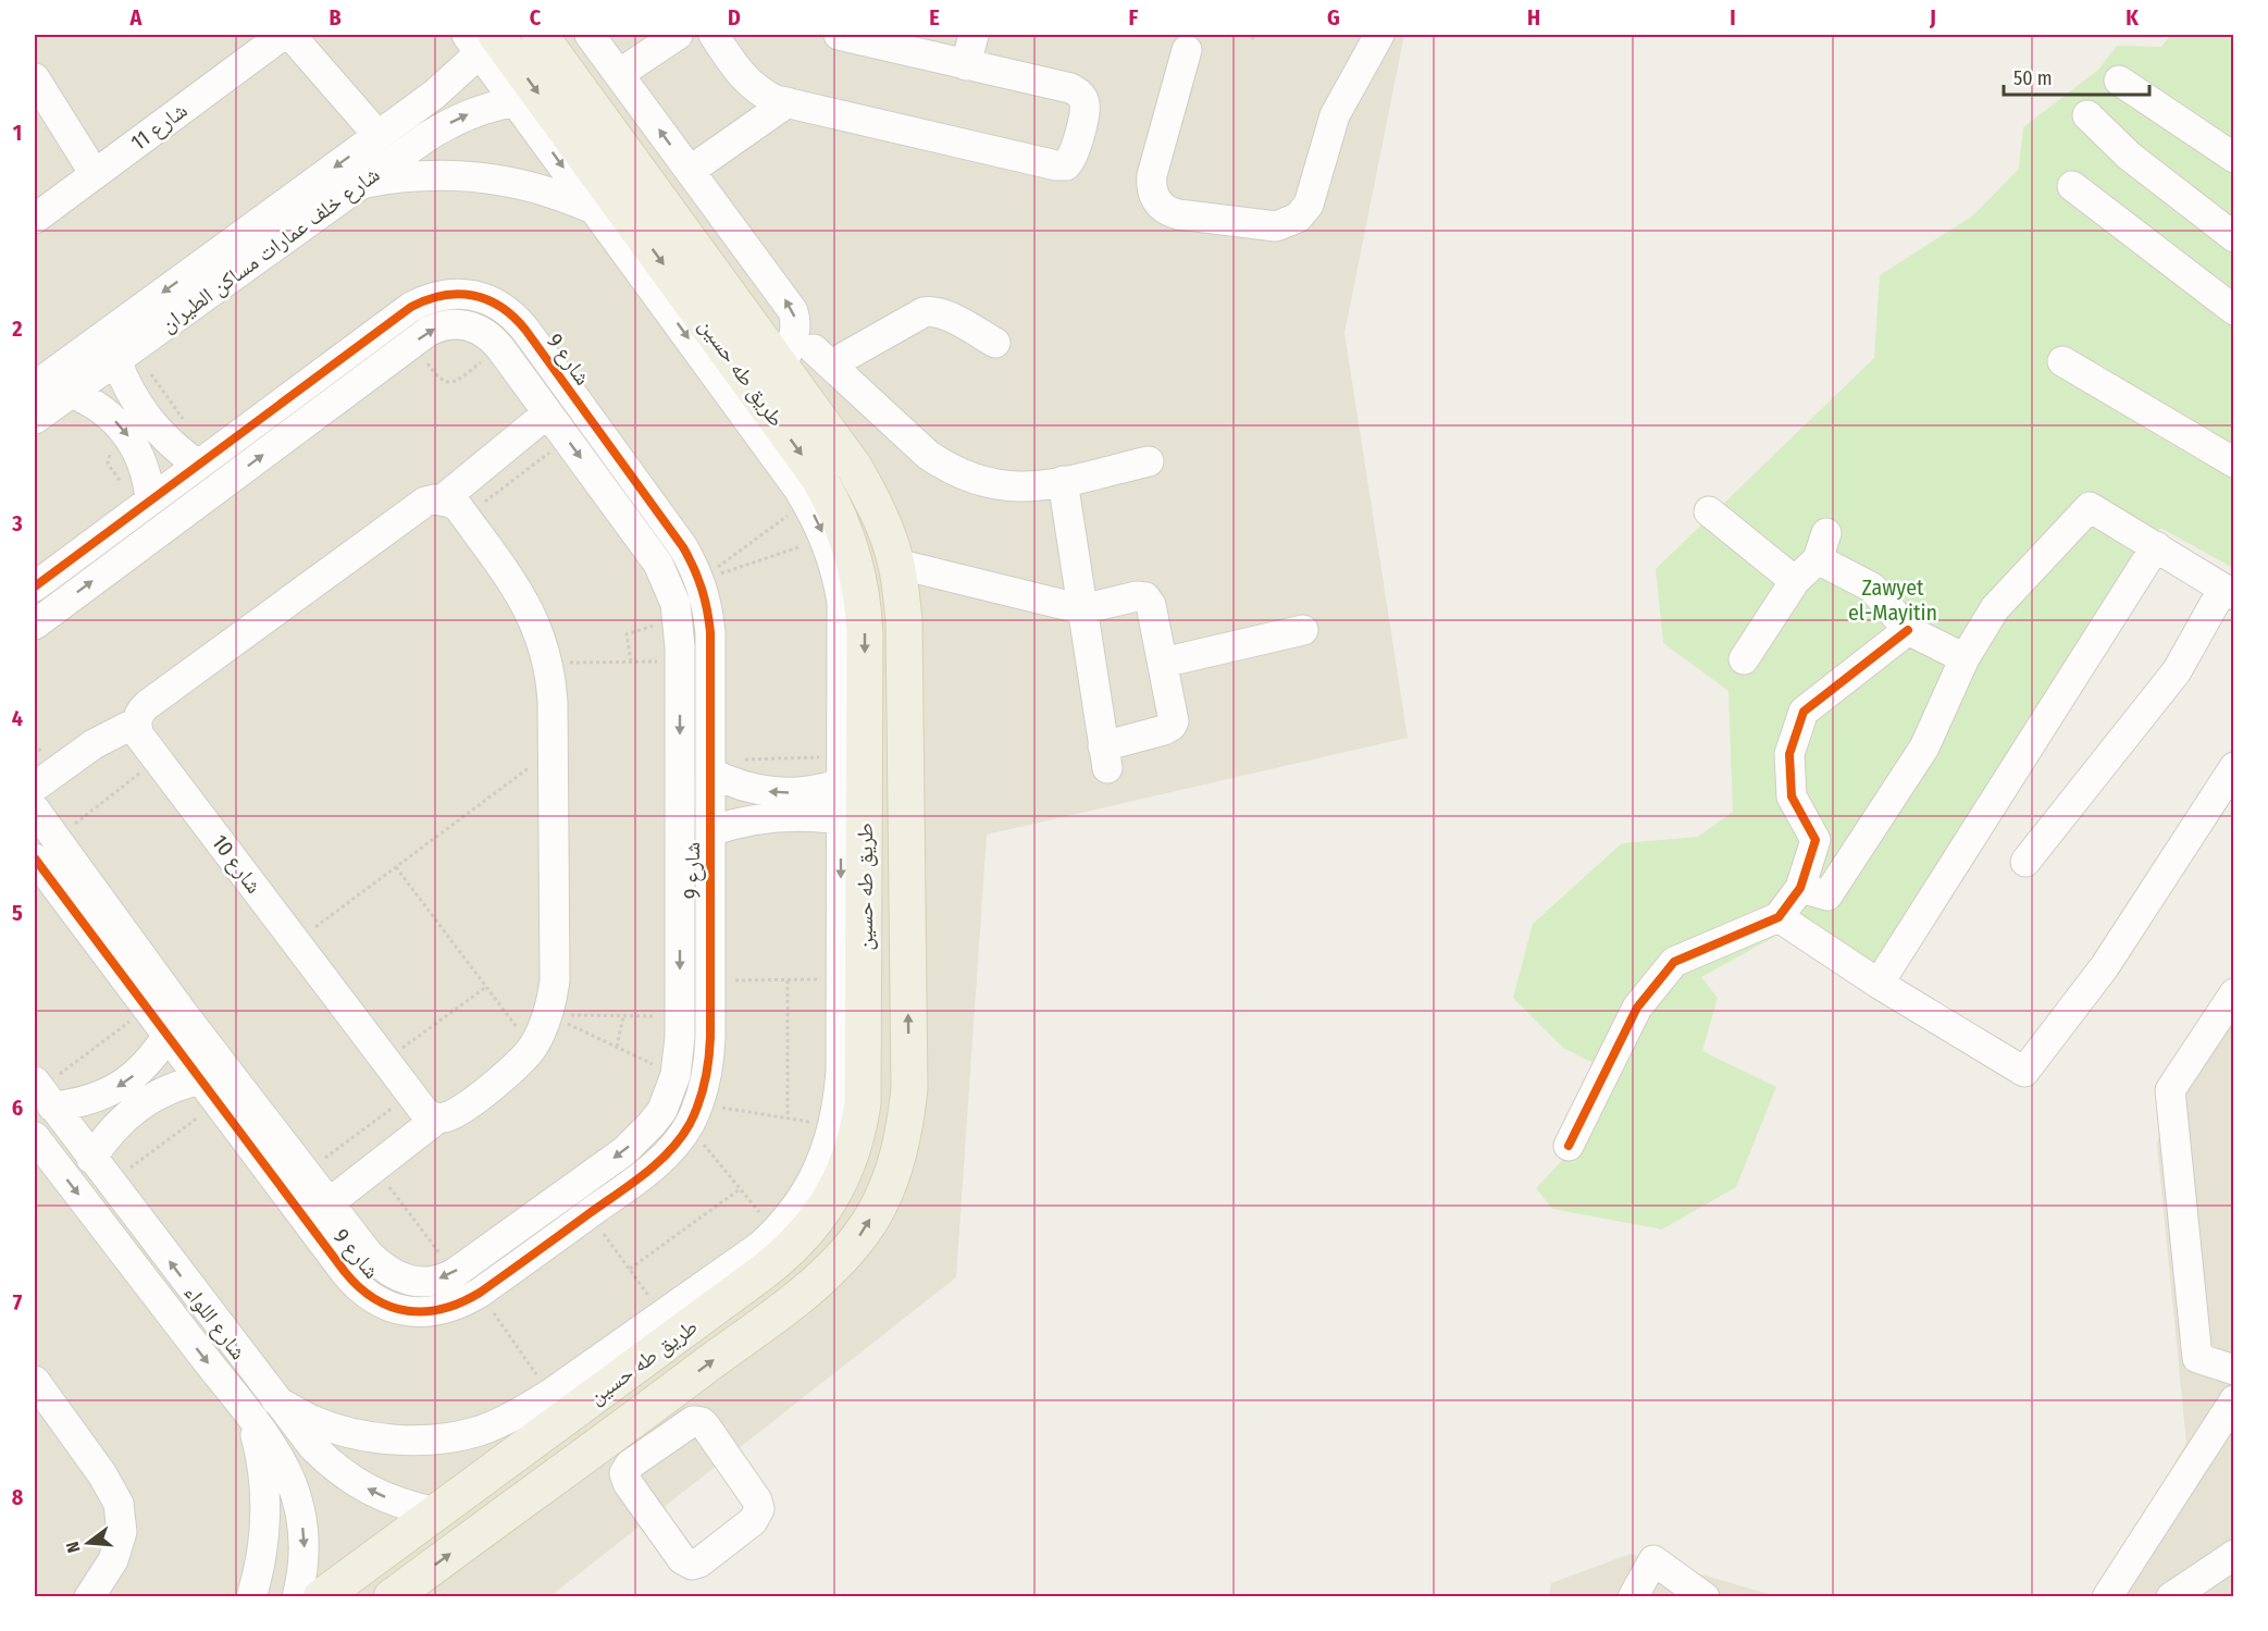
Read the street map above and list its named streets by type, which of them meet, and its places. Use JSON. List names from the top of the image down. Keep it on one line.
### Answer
{"streets":{"main road":["طريق طه حسين"],"street":["شارع 11","شارع خلف عمارات مساكن الطيران","شارع 9","شارع 10","شارع اللواء"]},"crossings":[["شارع خلف عمارات مساكن الطيران","طريق طه حسين"],["طريق طه حسين","شارع اللواء"]],"parks":["Zawyet el-Mayitin"],"scale_bar":"50 m","north":"left","grid":{"columns":["A","B","C","D","E","F","G","H","I","J","K"],"rows":["1","2","3","4","5","6","7","8"]}}
